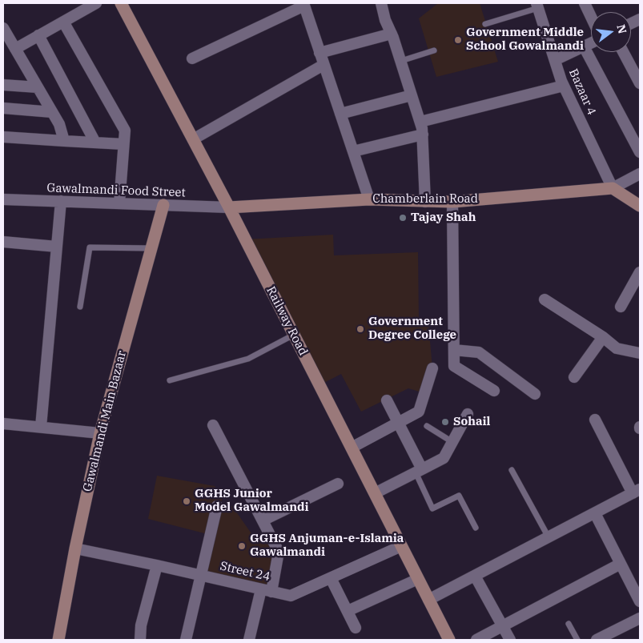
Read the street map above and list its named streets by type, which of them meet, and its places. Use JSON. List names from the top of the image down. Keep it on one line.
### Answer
{"streets":{"street":["Bazaar 4","Gawalmandi Food Street","Chamberlain Road","Railway Road","Gawalmandi Main Bazaar","Street 24"]},"crossings":[["Bazaar 4","Chamberlain Road"],["Gawalmandi Food Street","Chamberlain Road"],["Gawalmandi Food Street","Railway Road"],["Gawalmandi Food Street","Gawalmandi Main Bazaar"],["Chamberlain Road","Railway Road"],["Railway Road","Street 24"],["Gawalmandi Main Bazaar","Street 24"]],"places":["Government Middle School Gowalmandi","Tajay Shah","Government Degree College","Sohail","GGHS Junior Model Gawalmandi","GGHS Anjuman-e-Islamia Gawalmandi"],"north":"right"}
